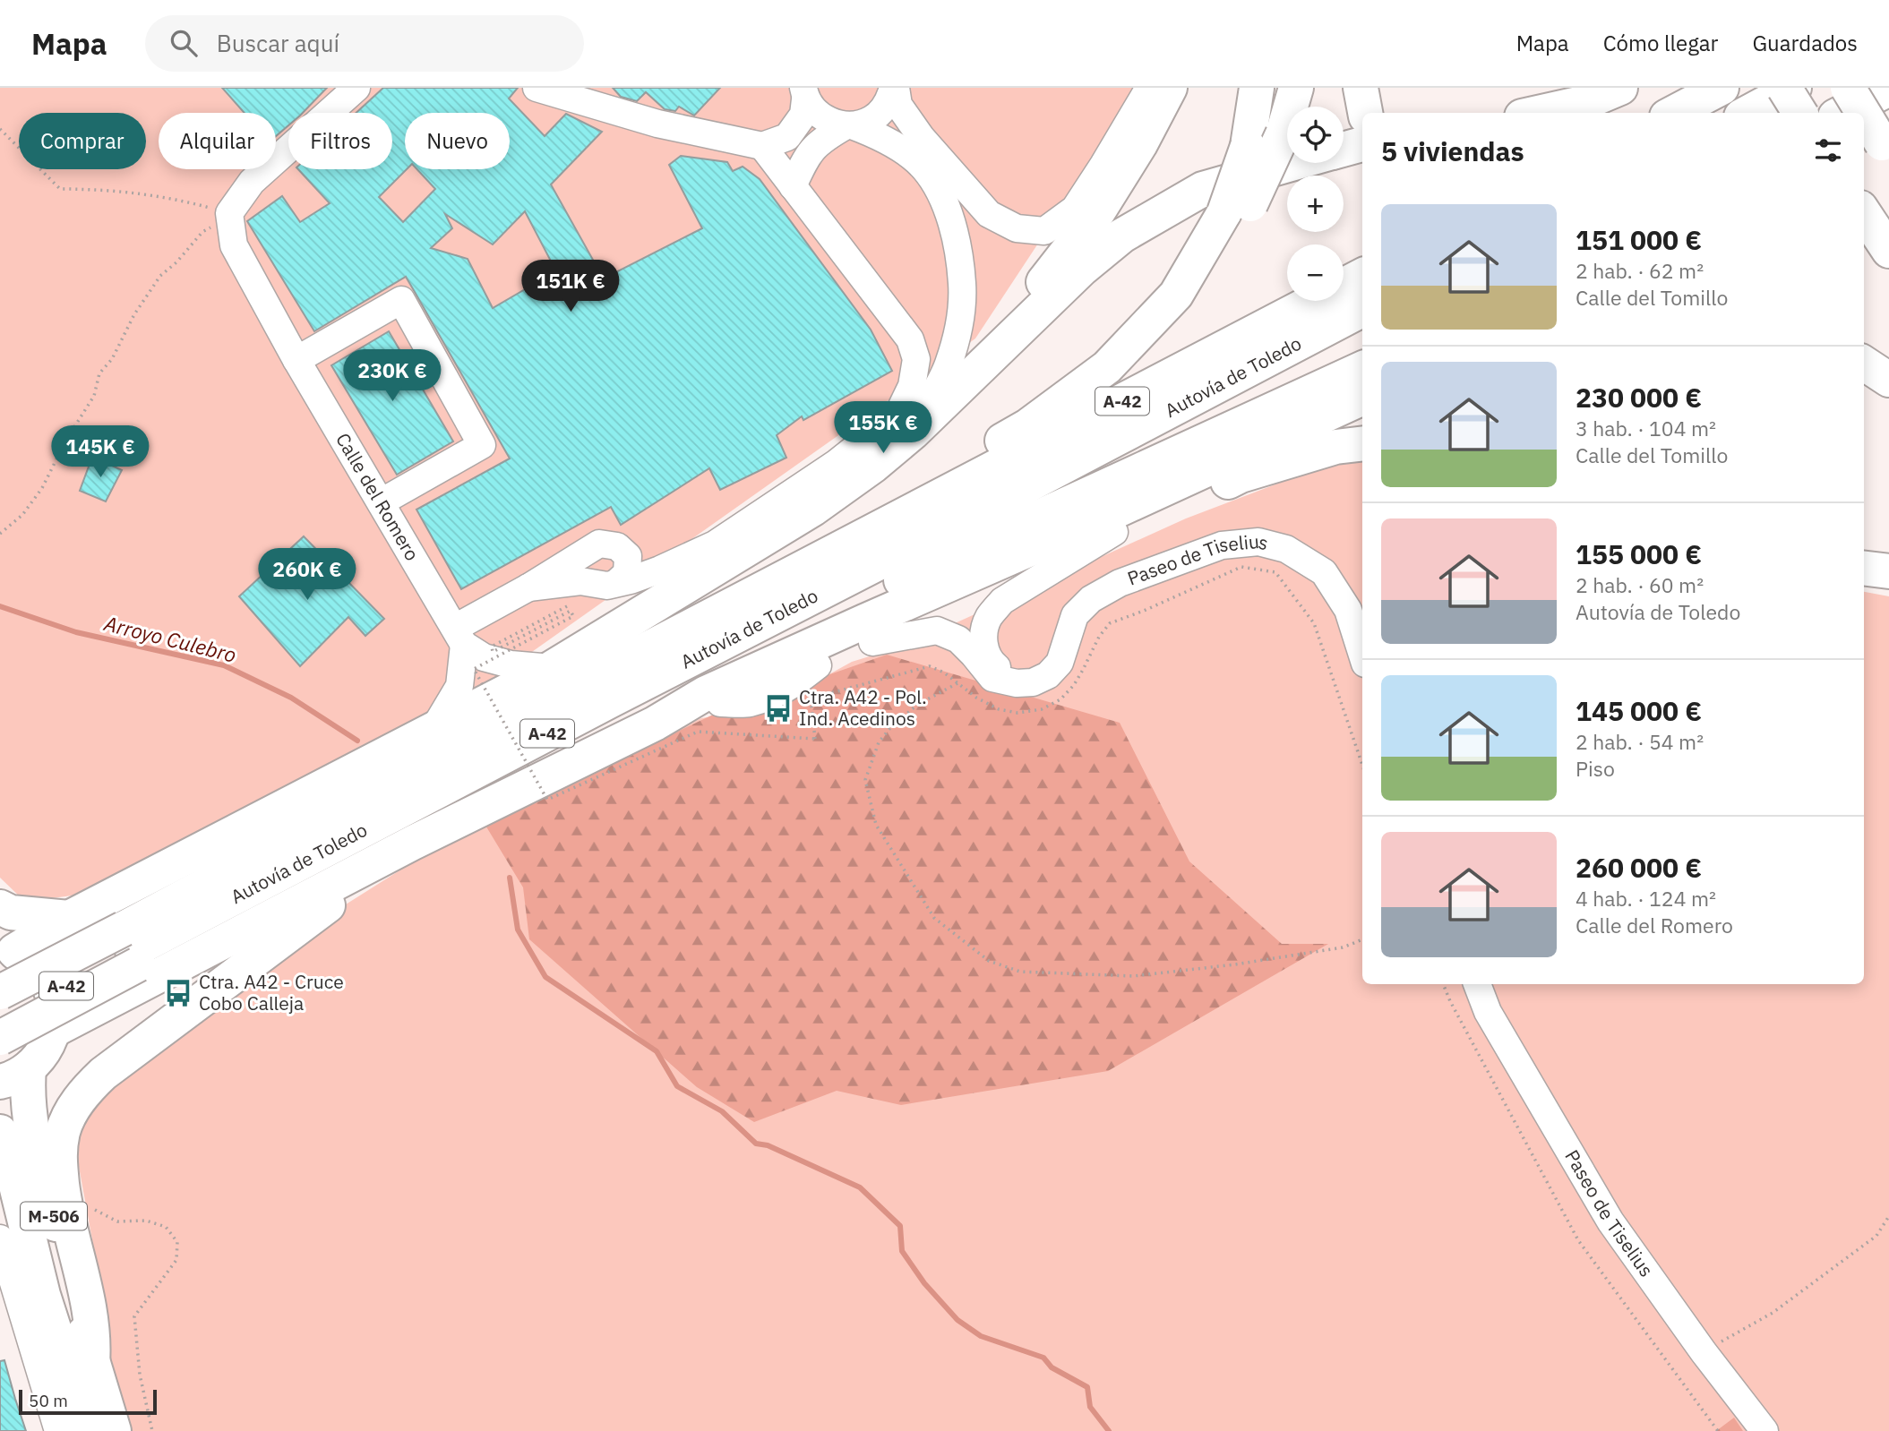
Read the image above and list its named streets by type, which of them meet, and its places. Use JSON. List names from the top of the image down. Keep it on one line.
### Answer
{"streets":{"main road":["Autovía de Toledo","A-42","M-506"],"street":["Calle del Romero","Paseo de Tiselius"]},"crossings":[["Autovía de Toledo","A-42"]],"water":["Arroyo Culebro"],"places":{"bus stop":["Ctra. A42 - Pol. Ind. Acedinos","Ctra. A42 - Cruce Cobo Calleja"]},"scale_bar":"50 m","page":{"header":"Mapa","search":"Buscar aquí","nav":["Mapa","Cómo llegar","Guardados"],"map_buttons":["+","−"],"chip":["Comprar","Alquilar","Filtros","Nuevo"],"heading":"5 viviendas","list":[{"name":"151 000 €","note":"2 hab. · 62 m² · Calle del Tomillo"},{"name":"230 000 €","note":"3 hab. · 104 m² · Calle del Tomillo"},{"name":"155 000 €","note":"2 hab. · 60 m² · Autovía de Toledo"},{"name":"145 000 €","note":"2 hab. · 54 m² · Piso"},{"name":"260 000 €","note":"4 hab. · 124 m² · Calle del Romero"}],"price":["151K €","230K €","155K €","145K €","260K €"],"scale":"50 m"}}
